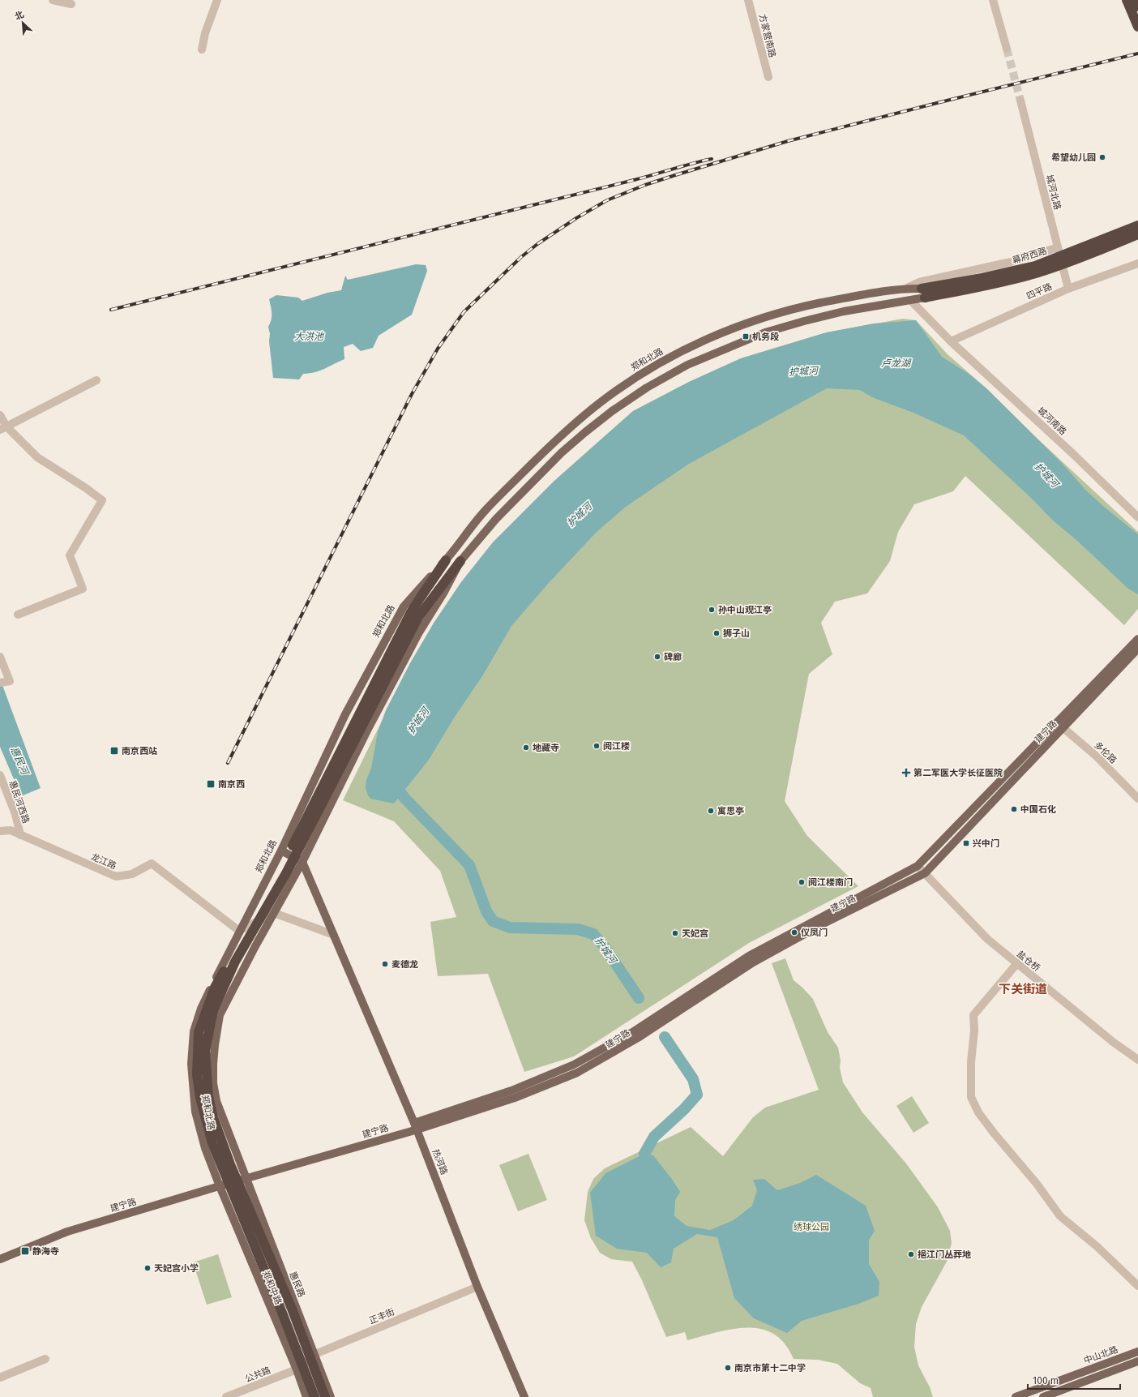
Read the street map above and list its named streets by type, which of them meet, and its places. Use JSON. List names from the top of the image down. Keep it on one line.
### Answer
{"streets":{"highway":["幕府西路","郑和北路"],"main road":["建宁路","热河路","惠民路","郑和中路","中山北路"],"street":["方家营南路","城河北路","四平路","城河南路","多伦路","惠民河西路","龙江路","盐仓桥","正丰街","公共路"]},"crossings":[["城河北路","四平路"],["幕府西路","郑和北路"],["四平路","城河南路"],["郑和北路","城河南路"],["郑和北路","建宁路"],["郑和北路","龙江路"],["郑和北路","热河路"],["郑和北路","惠民路"],["郑和北路","郑和中路"],["建宁路","多伦路"],["建宁路","盐仓桥"],["建宁路","热河路"],["建宁路","惠民路"],["建宁路","郑和中路"],["惠民河西路","龙江路"],["热河路","正丰街"],["惠民路","正丰街"],["郑和中路","正丰街"],["郑和中路","公共路"],["正丰街","公共路"]],"districts":["下关街道"],"water":["大洪池","卢龙湖","护城河","惠民河"],"parks":["绣球公园"],"places":{"other":["希望幼儿园","孙中山观江亭","狮子山","碑廊","阅江楼","地藏寺","中国石化","寓思亭","阅江楼南门","仪凤门","天妃宫","麦德龙","挹江门丛葬地","天妃宫小学","南京市第十二中学"],"transit":["机务段","南京西站","南京西","兴中门","静海寺"],"health":["第二军医大学长征医院"]},"scale_bar":"100 m","north":"top left"}
